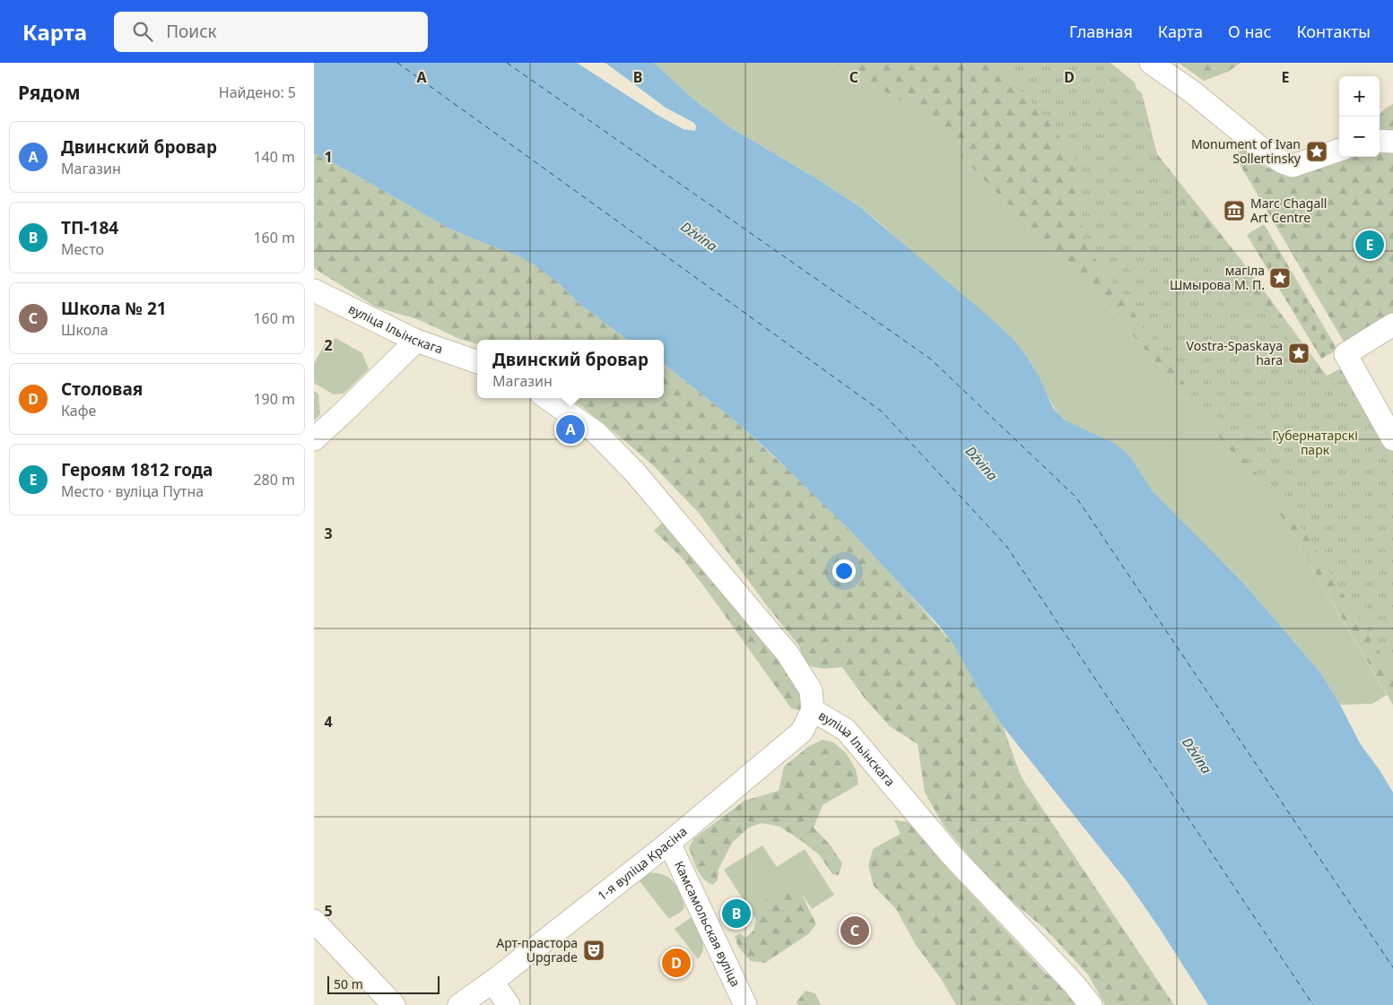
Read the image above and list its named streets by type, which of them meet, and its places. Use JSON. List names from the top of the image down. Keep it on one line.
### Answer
{"streets":{"street":["вуліца Ільінскага","1-я вуліца Красіна","Камсамольская вуліца"]},"crossings":[["вуліца Ільінскага","1-я вуліца Красіна"],["1-я вуліца Красіна","Камсамольская вуліца"]],"water":["Dźvina"],"parks":["Губернатарскі парк"],"places":{"place":["Monument of Ivan Sollertinsky","магіла Шмырова М. П.","Vostra-Spaskaya hara"],"museum":["Marc Chagall Art Centre"],"theatre":["Арт-прастора Upgrade"]},"scale_bar":"50 m","page":{"header":"Карта","search":"Поиск","nav":["Главная","Карта","О нас","Контакты"],"heading":["Рядом","Найдено: 5"],"map_buttons":["+","−"],"list":[{"mark":"A","name":"Двинский бровар","note":"Магазин","value":"140 m"},{"mark":"B","name":"ТП-184","note":"Место","value":"160 m"},{"mark":"C","name":"Школа № 21","note":"Школа","value":"160 m"},{"mark":"D","name":"Столовая","note":"Кафе","value":"190 m"},{"mark":"E","name":"Героям 1812 года","note":"Место · вуліца Путна","value":"280 m"}],"pins":["E","A","B","C","D"],"popup":["Двинский бровар","Магазин"],"scale":"50 m"},"grid":{"columns":["A","B","C","D","E"],"rows":["1","2","3","4","5"]}}
